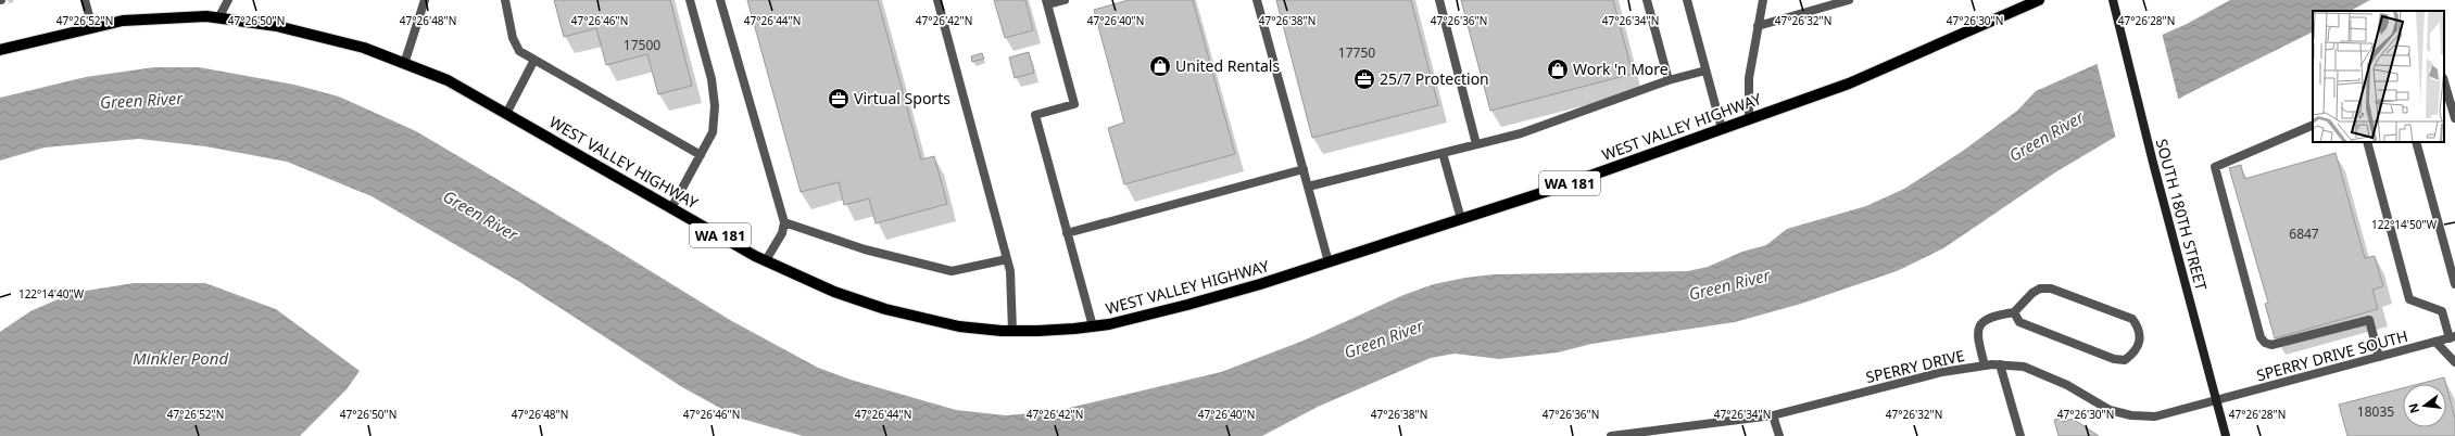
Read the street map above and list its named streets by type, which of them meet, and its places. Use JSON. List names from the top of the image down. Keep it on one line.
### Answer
{"streets":{"main road":["WEST VALLEY HIGHWAY","WA 181","SOUTH 180TH STREET"],"street":["SPERRY DRIVE SOUTH","SPERRY DRIVE"]},"crossings":[["SOUTH 180TH STREET","SPERRY DRIVE SOUTH"],["SOUTH 180TH STREET","SPERRY DRIVE"],["SPERRY DRIVE SOUTH","SPERRY DRIVE"]],"water":["Green River","Minkler Pond"],"places":{"shop":["United Rentals","Work 'n More"],"office":["25/7 Protection","Virtual Sports"]},"house_numbers":["17500","17750","6847","18035"],"north":"left","coordinates":["47°26'52\"N","47°26'48\"N","47°26'46\"N","47°26'40\"N","47°26'38\"N","47°26'36\"N","47°26'34\"N","47°26'32\"N","47°26'30\"N","47°26'28\"N","47°26'50\"N","47°26'44\"N","47°26'42\"N","122°14'50\"W","122°14'40\"W"]}
